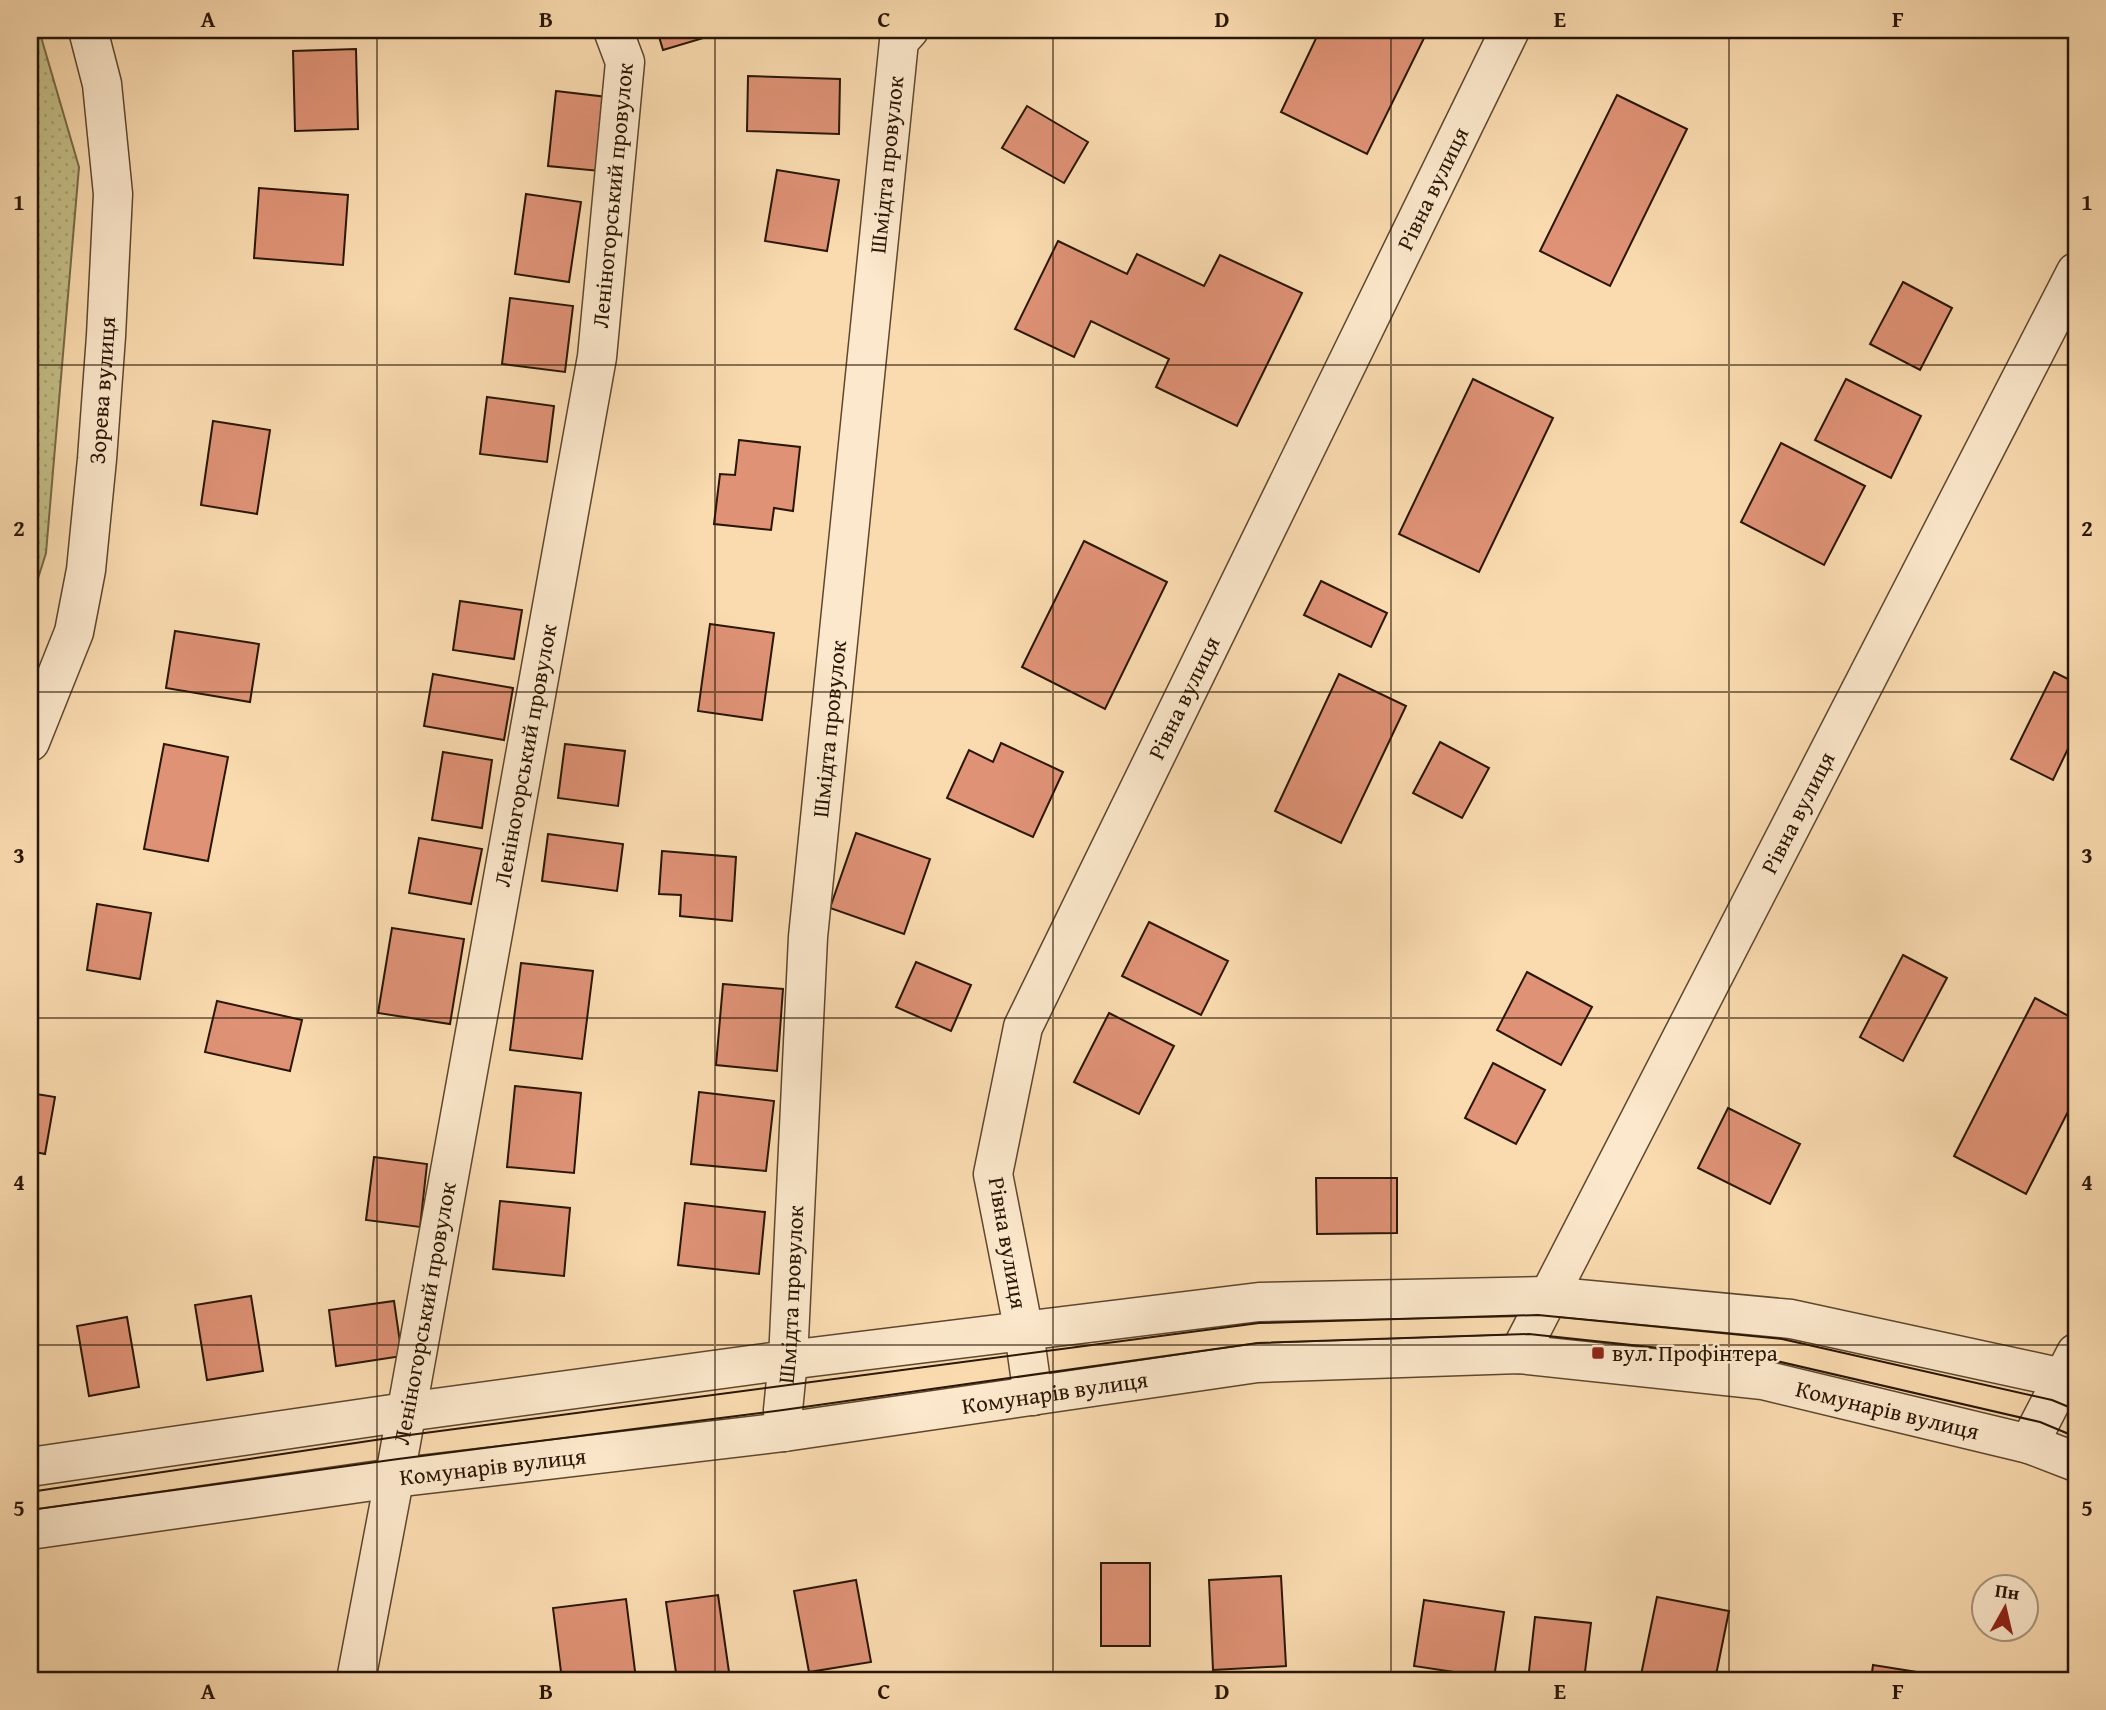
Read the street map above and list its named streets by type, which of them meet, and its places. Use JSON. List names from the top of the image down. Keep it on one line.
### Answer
{"streets":{"street":["Шмідта провулок","Рівна вулиця","Леніногорський провулок","Зорева вулиця","Комунарів вулиця"]},"crossings":[["Шмідта провулок","Комунарів вулиця"],["Рівна вулиця","Комунарів вулиця"],["Леніногорський провулок","Комунарів вулиця"]],"places":{"transit":["вул. Профінтера"]},"north":"top","grid":{"columns":["A","B","C","D","E","F"],"rows":["1","2","3","4","5"]}}
